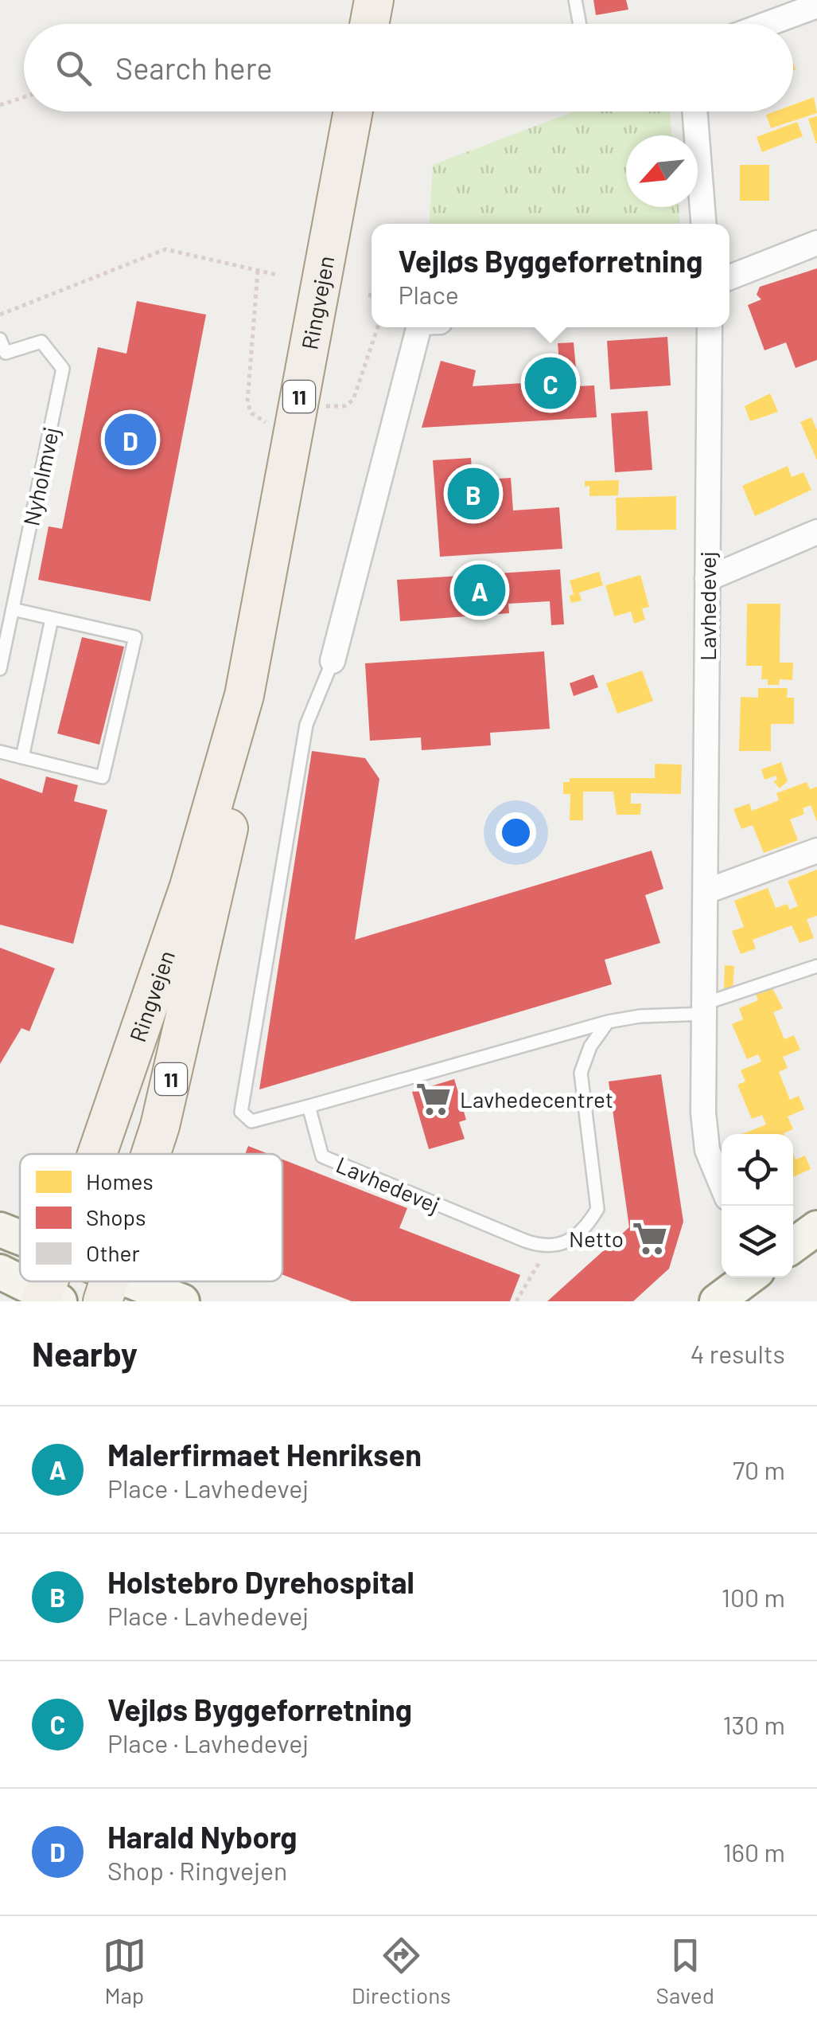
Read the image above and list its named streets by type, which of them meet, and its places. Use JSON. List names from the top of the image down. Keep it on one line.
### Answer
{"streets":{"main road":["Ringvejen","11"],"street":["Lavhedevej"],"lane":["Nyholmvej"]},"places":{"supermarket":["Lavhedecentret","Netto"]},"legend":["Homes","Shops","Other"],"north":"bottom left","page":{"search":"Search here","popup":["Vejløs Byggeforretning","Place"],"pins":["C","D","B","A"],"heading":["Nearby","4 results"],"list":[{"mark":"A","name":"Malerfirmaet Henriksen","note":"Place · Lavhedevej","value":"70 m"},{"mark":"B","name":"Holstebro Dyrehospital","note":"Place · Lavhedevej","value":"100 m"},{"mark":"C","name":"Vejløs Byggeforretning","note":"Place · Lavhedevej","value":"130 m"},{"mark":"D","name":"Harald Nyborg","note":"Shop · Ringvejen","value":"160 m"}],"nav":["Map","Directions","Saved"]}}
